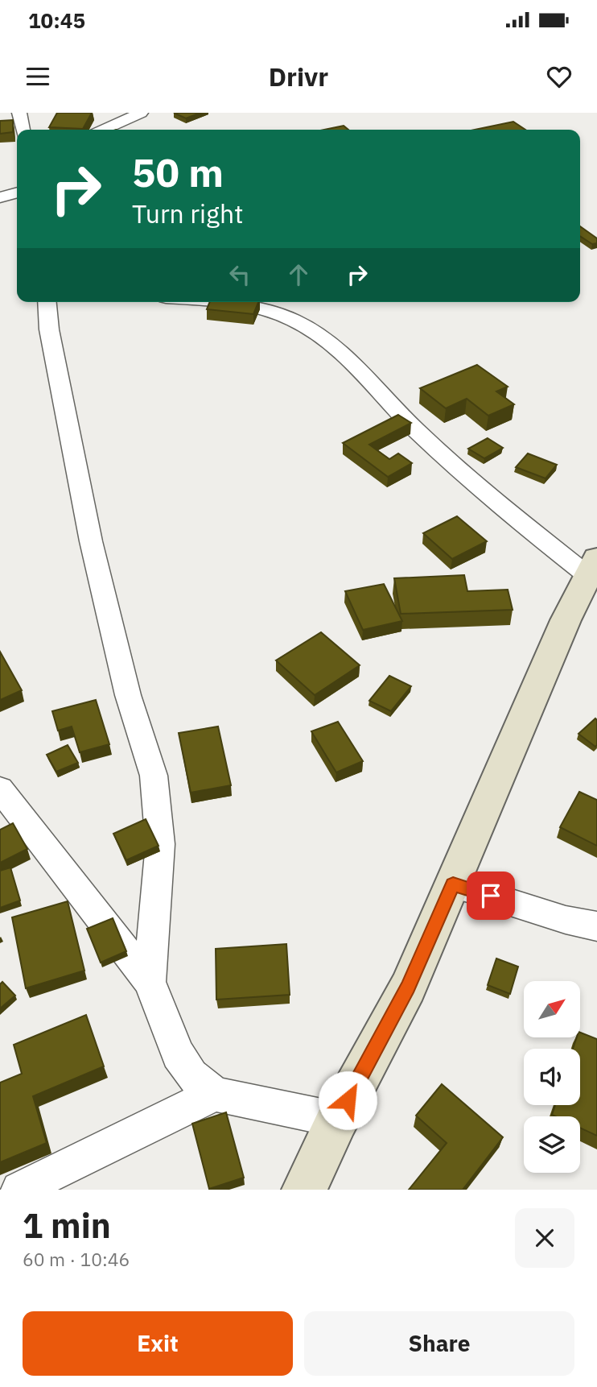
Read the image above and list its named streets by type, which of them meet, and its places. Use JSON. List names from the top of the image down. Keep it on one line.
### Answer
{"north":"top right","page":{"status":"10:45","header":"Drivr","turn":["50 m","Turn right"],"heading":["1 min","60 m · 10:46"],"buttons":["Exit","Share"]}}
